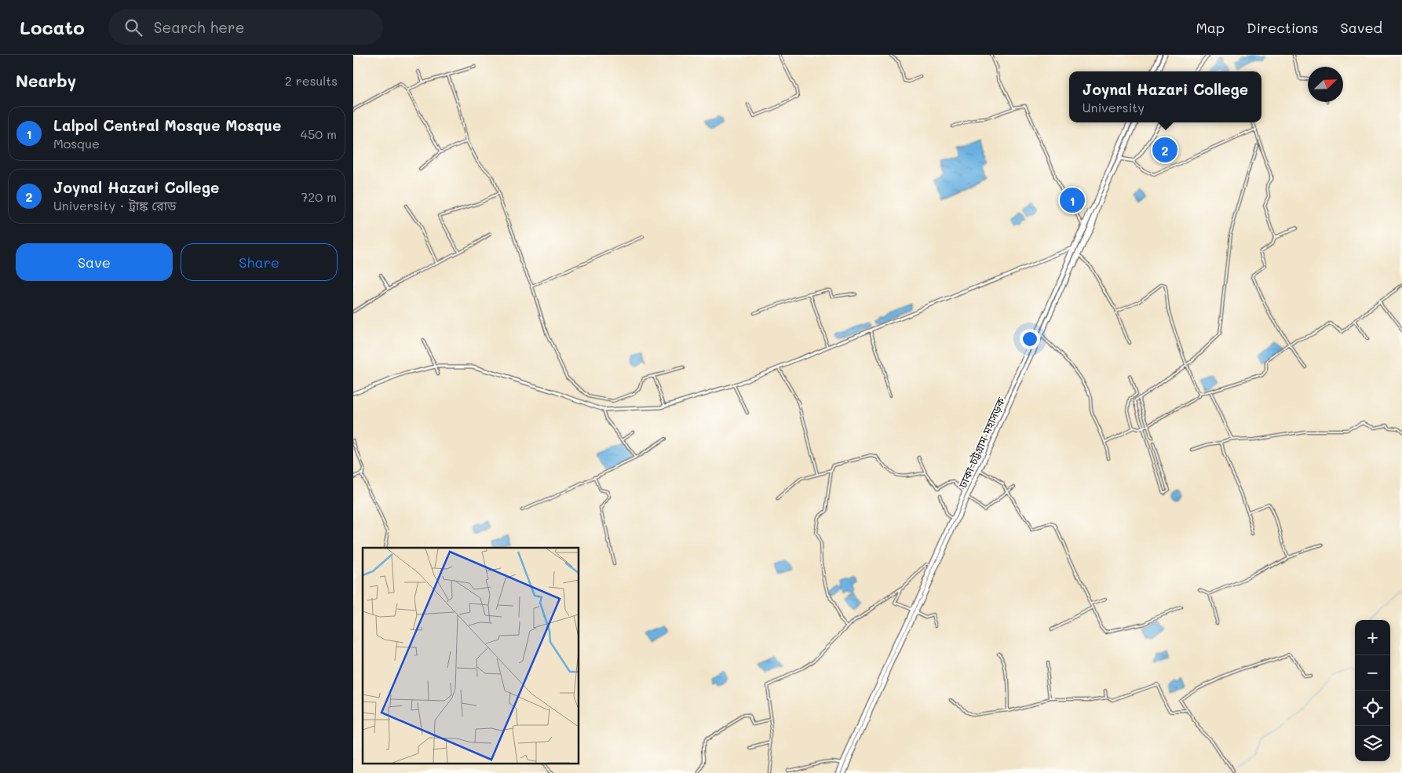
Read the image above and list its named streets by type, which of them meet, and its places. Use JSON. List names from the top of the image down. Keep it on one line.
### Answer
{"streets":{"highway":["ঢাকা-চট্টগ্রাম মহাসড়ক"]},"north":"top right","page":{"header":"Locato","search":"Search here","nav":["Map","Directions","Saved"],"heading":["Nearby","2 results"],"popup":["Joynal Hazari College","University"],"list":[{"mark":"1","name":"Lalpol Central Mosque Mosque","note":"Mosque","value":"450 m"},{"mark":"2","name":"Joynal Hazari College","note":"University · ট্রাঙ্ক রোড","value":"720 m"}],"pins":["2","1"],"buttons":["Save","Share"],"map_buttons":["+","−"]}}
